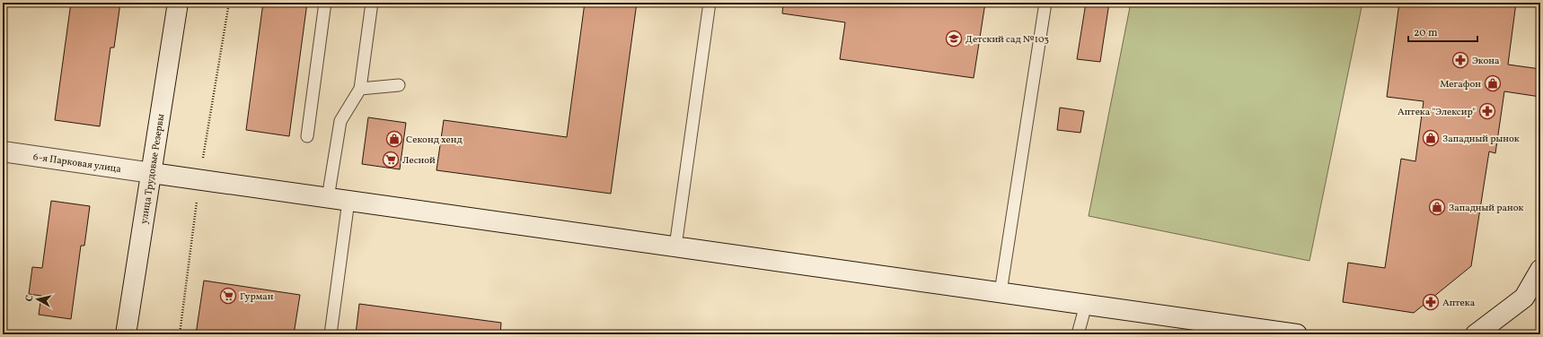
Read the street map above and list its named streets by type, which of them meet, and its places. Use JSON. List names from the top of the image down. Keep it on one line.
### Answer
{"streets":{"main road":["6-я Парковая улица","улица Трудовые Резервы"]},"crossings":[["6-я Парковая улица","улица Трудовые Резервы"]],"places":{"school or university":["Детский сад №103"],"pharmacy":["Экона","Аптека \"Элексир\"","Аптека"],"shop":["Мегафон","Западный рынок","Секонд хенд","Западный ранок"],"supermarket":["Лесной","Гурман"]},"scale_bar":"20 m","north":"left"}
